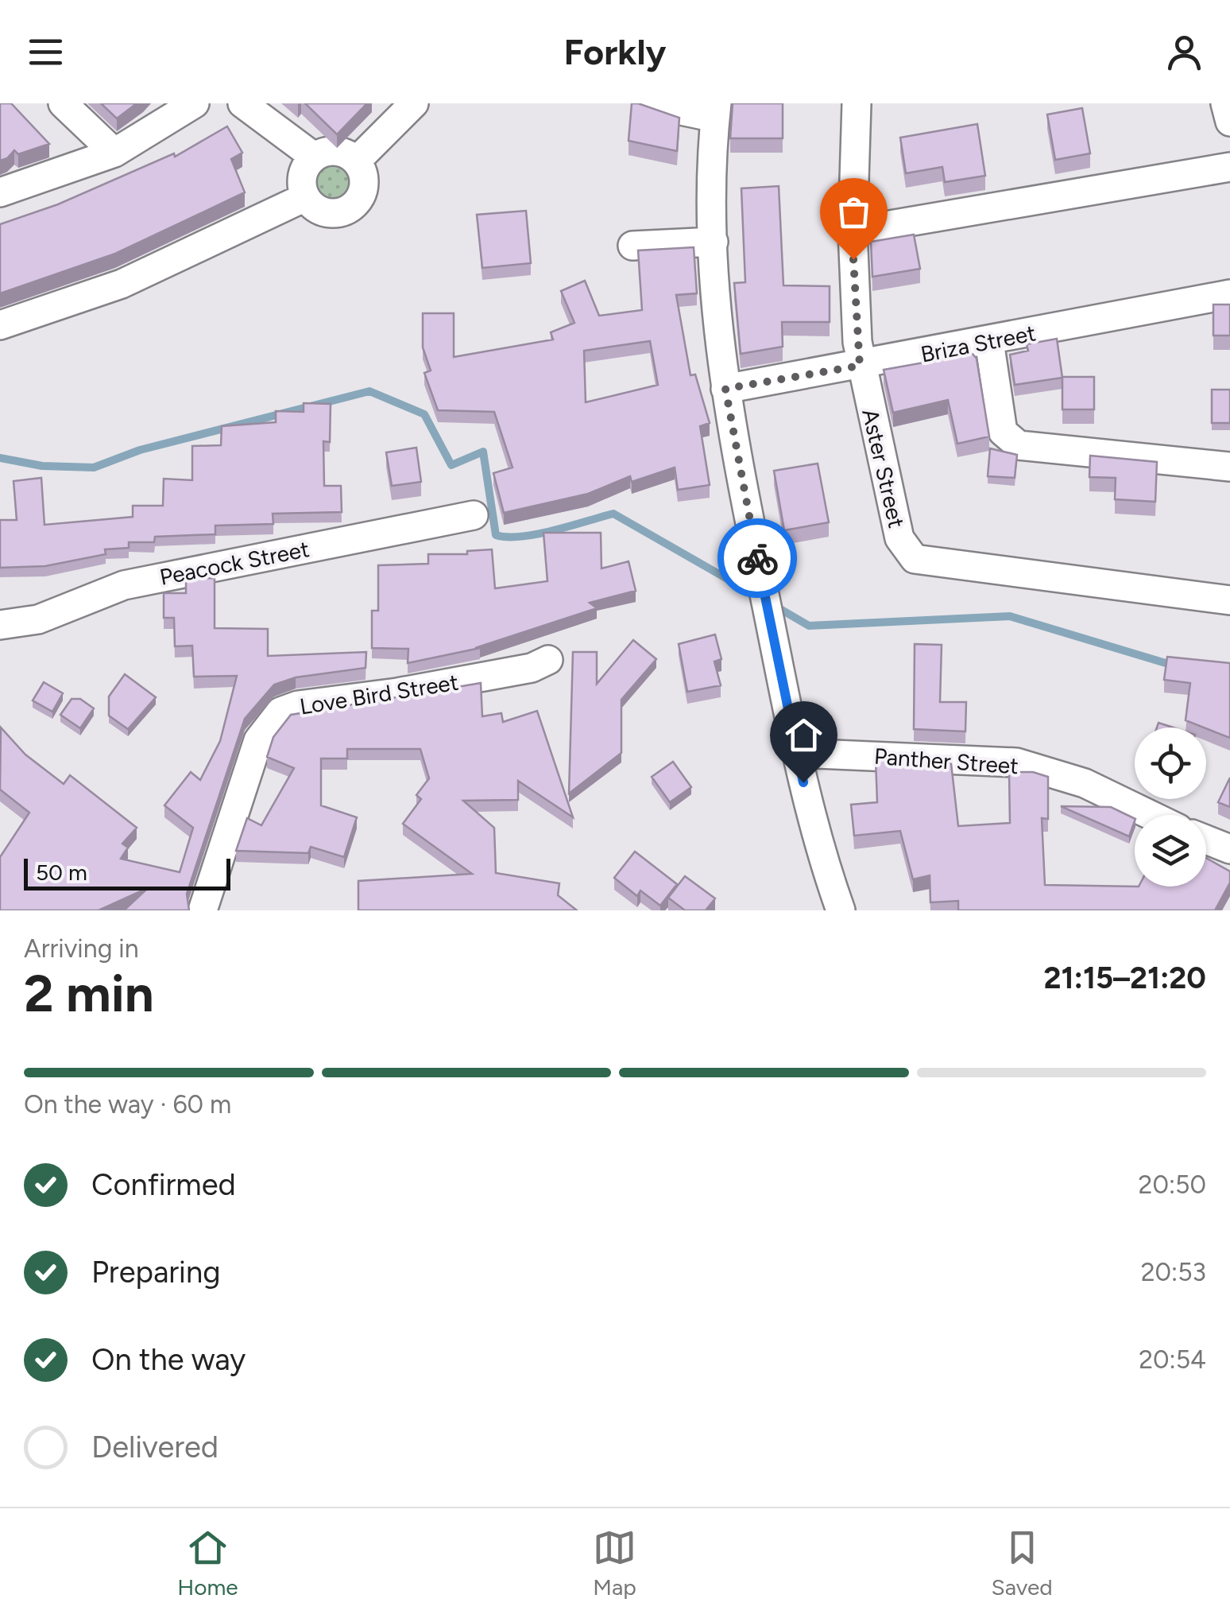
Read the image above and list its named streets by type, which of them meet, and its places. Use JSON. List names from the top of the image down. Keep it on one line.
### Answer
{"streets":{"street":["Briza Street","Aster Street","Peacock Street","Love Bird Street","Panther Street"]},"crossings":[["Briza Street","Aster Street"]],"scale_bar":"50 m","page":{"header":"Forkly","scale":"50 m","heading":["2 min","Arriving in","21:15–21:20"],"bar":"On the way · 60 m","list":[["Confirmed","20:50"],["Preparing","20:53"],["On the way","20:54"],"Delivered"],"tabs":["Home","Map","Saved"]}}
